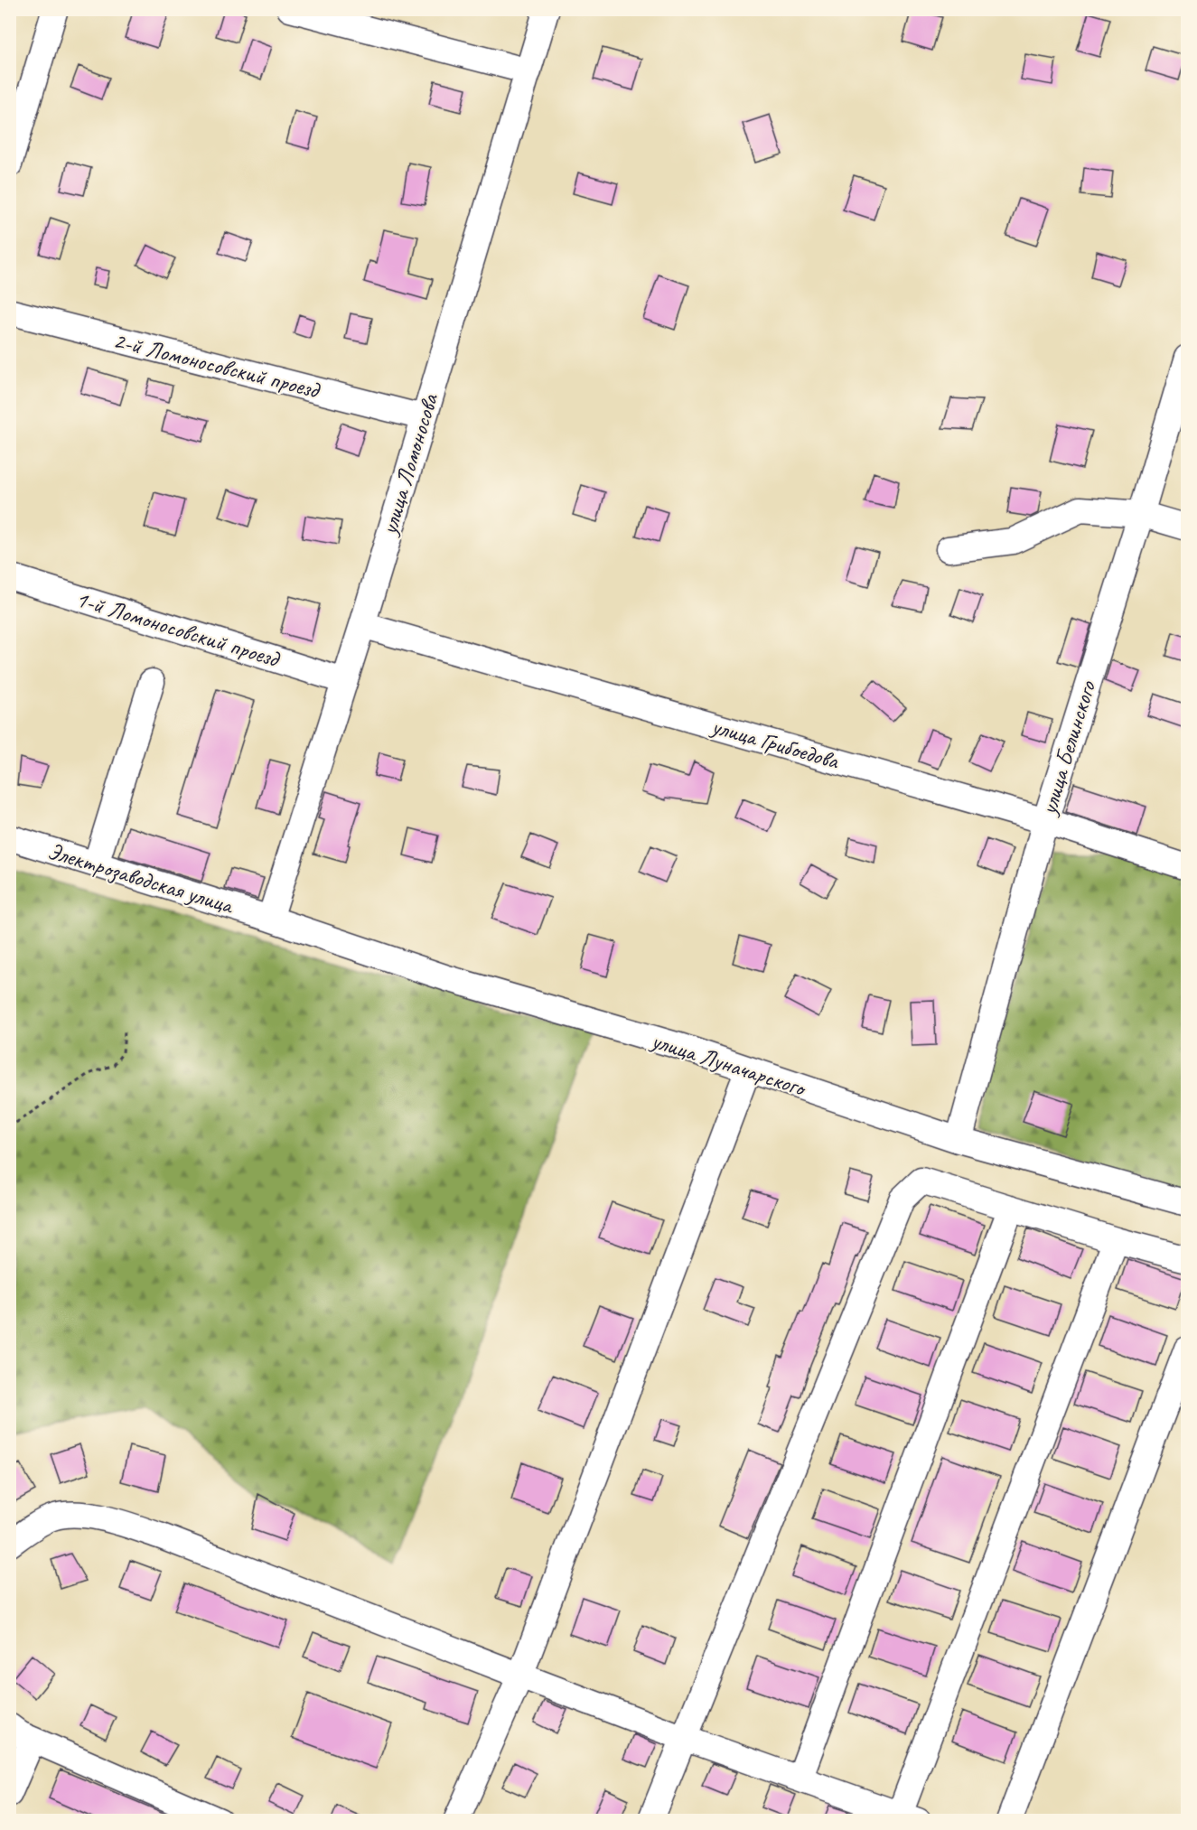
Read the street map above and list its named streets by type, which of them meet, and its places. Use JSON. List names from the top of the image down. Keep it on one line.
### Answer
{"streets":{"street":["2-й Ломоносовский проезд","улица Ломоносова","1-й Ломоносовский проезд","улица Грибоедова","улица Белинского","Электрозаводская улица","улица Луначарского"]},"crossings":[["2-й Ломоносовский проезд","улица Ломоносова"],["улица Ломоносова","1-й Ломоносовский проезд"],["улица Ломоносова","улица Грибоедова"],["улица Ломоносова","Электрозаводская улица"],["улица Ломоносова","улица Луначарского"],["улица Грибоедова","улица Белинского"],["улица Белинского","улица Луначарского"],["Электрозаводская улица","улица Луначарского"]]}
